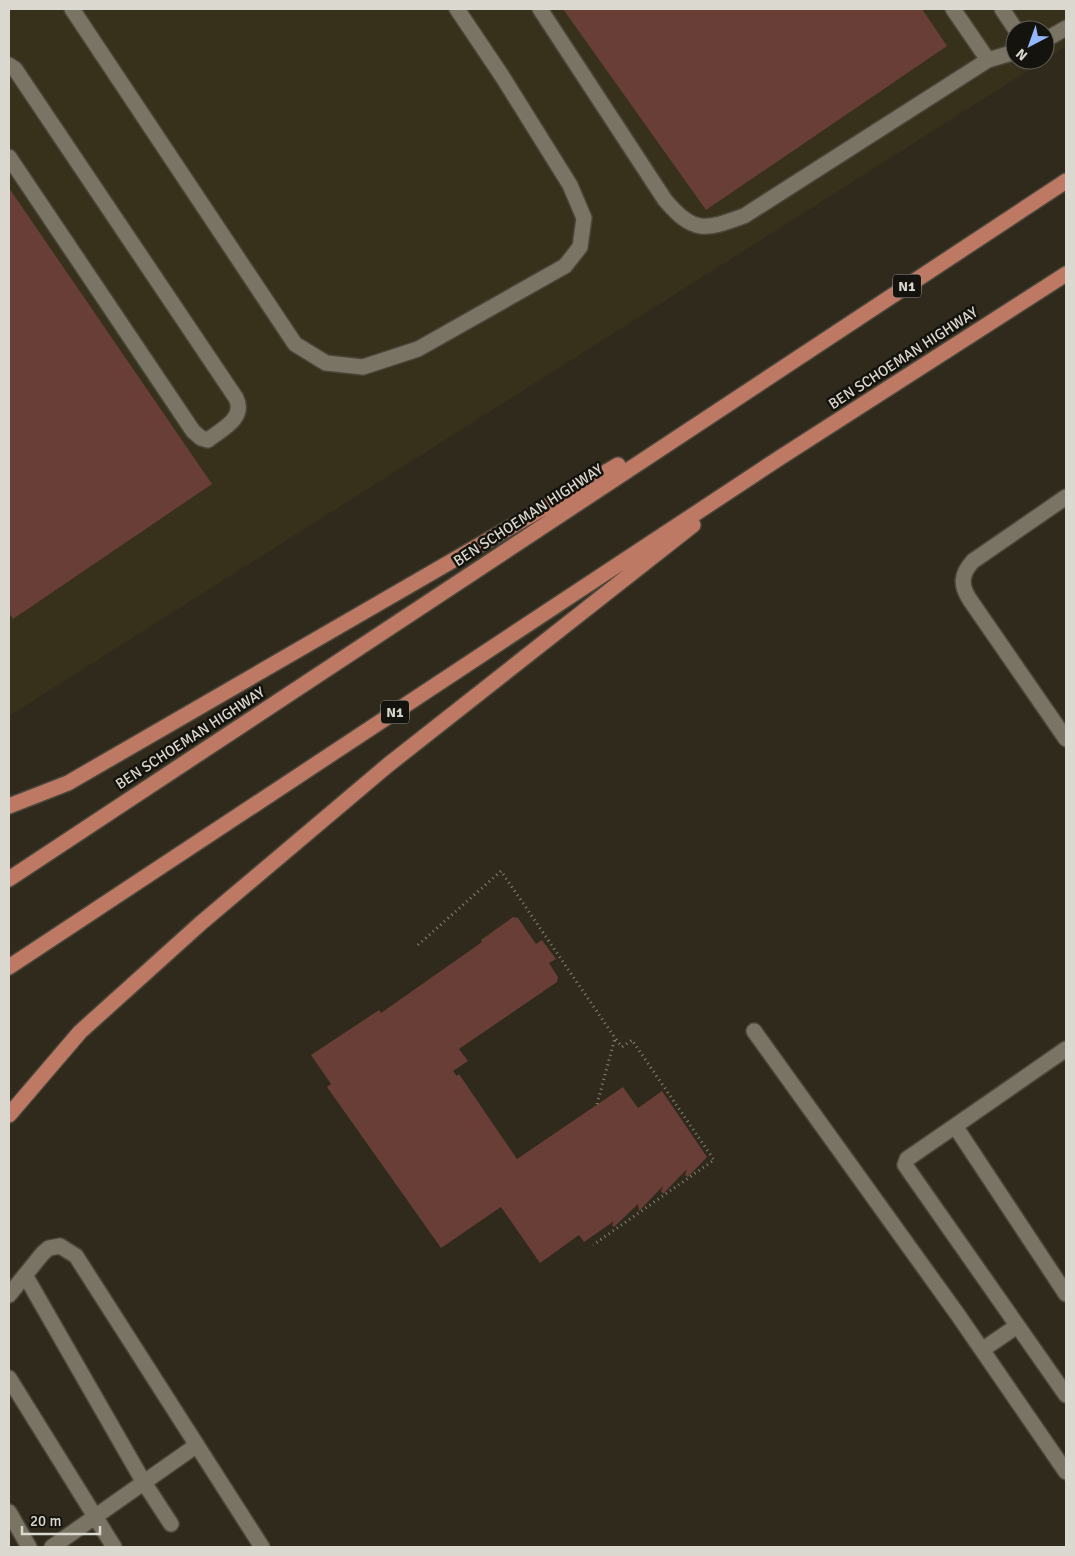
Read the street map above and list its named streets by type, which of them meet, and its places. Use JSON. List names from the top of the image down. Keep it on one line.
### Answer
{"streets":{"highway":["N1","BEN SCHOEMAN HIGHWAY"]},"scale_bar":"20 m","north":"bottom left"}
